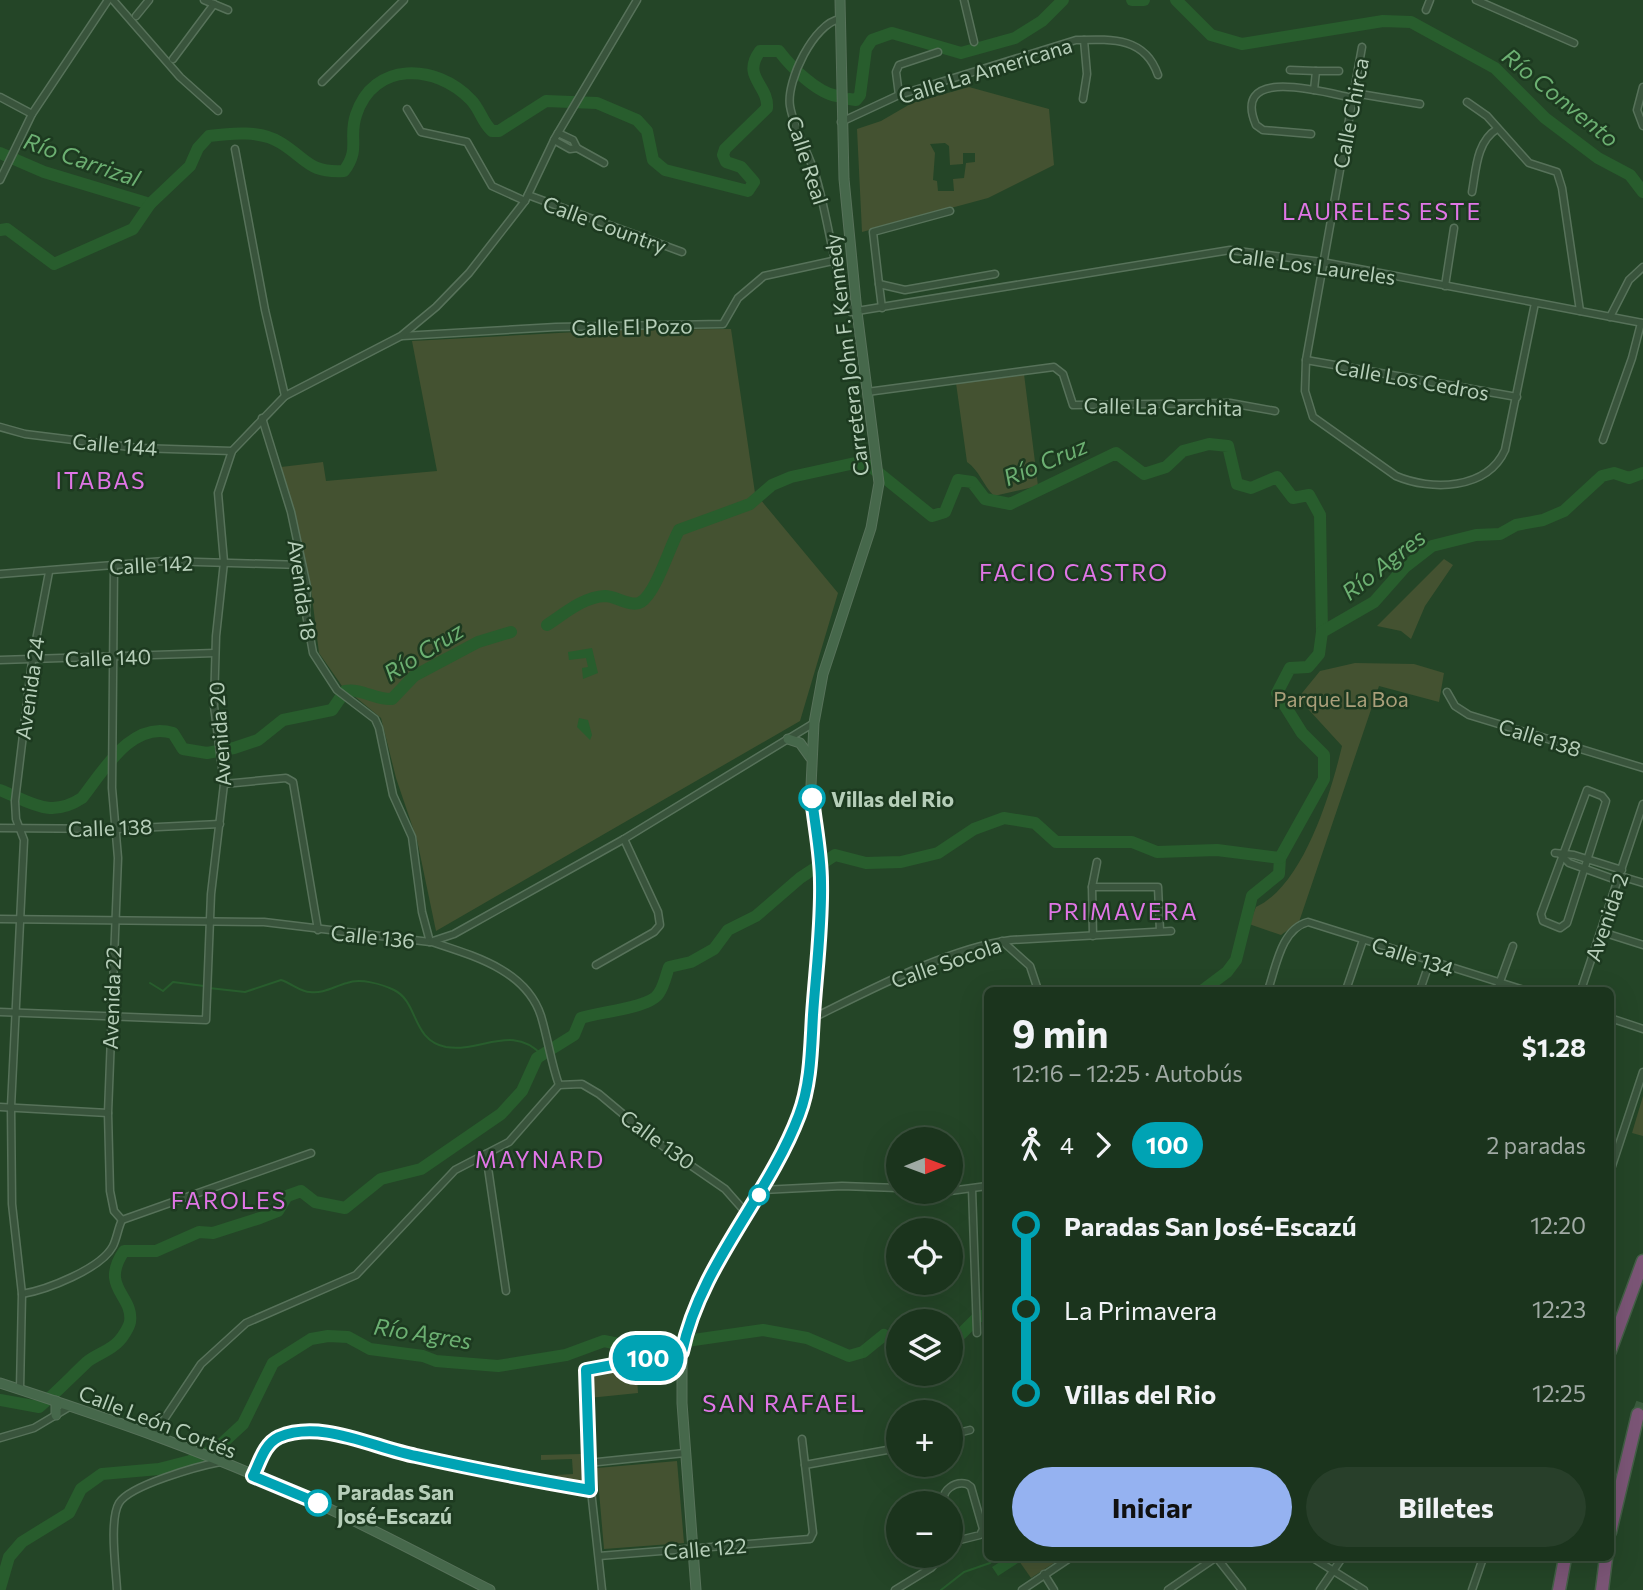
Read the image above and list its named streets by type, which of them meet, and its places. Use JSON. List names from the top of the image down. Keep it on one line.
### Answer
{"streets":{"main road":["Carretera John F. Kennedy","Calle León Cortés"],"street":["Calle La Americana","Calle Chirca","Calle Real","Calle Country","Calle Los Laureles","Calle El Pozo","Calle Los Cedros","Calle La Carchita","Calle 144","Calle 142","Avenida 18","Calle 140","Avenida 24","Avenida 20","Calle 138","Avenida 2","Calle 136","Calle 134","Calle Socola","Avenida 22","Calle 130","Calle 122"]},"crossings":[["Calle La Americana","Carretera John F. Kennedy"],["Calle Chirca","Calle Los Laureles"],["Calle Chirca","Calle Los Cedros"],["Calle Real","Calle Los Laureles"],["Calle Real","Calle El Pozo"],["Calle Real","Carretera John F. Kennedy"],["Calle Los Laureles","Carretera John F. Kennedy"],["Carretera John F. Kennedy","Calle La Carchita"],["Carretera John F. Kennedy","Calle 136"],["Carretera John F. Kennedy","Calle Socola"],["Carretera John F. Kennedy","Calle 130"],["Carretera John F. Kennedy","Calle 122"],["Calle 144","Avenida 20"],["Calle 142","Avenida 18"],["Calle 142","Avenida 24"],["Calle 142","Avenida 20"],["Avenida 18","Calle 136"],["Calle 140","Avenida 24"],["Calle 140","Avenida 20"],["Calle 140","Avenida 22"],["Avenida 24","Calle 138"],["Avenida 24","Calle 136"],["Avenida 24","Calle León Cortés"],["Avenida 20","Calle 138"],["Avenida 20","Calle 136"],["Avenida 20","Avenida 22"],["Calle 138","Avenida 22"],["Calle 136","Avenida 22"]],"districts":["LAURELES ESTE","ITABAS","FACIO CASTRO","PRIMAVERA","MAYNARD","FAROLES","SAN RAFAEL"],"water":["Río Convento","Río Carrizal","Río Cruz","Río Agres"],"parks":["Parque La Boa"],"places":["Villas del Rio","Paradas San José-Escazú"],"lines":["bus line 100"],"north":"right","page":{"on_map":"100","heading":["9 min","12:16 – 12:25 · Autobús","$1.28"],"legs":["4","100","2 paradas"],"map_buttons":["+","−"],"list":[{"name":"Paradas San José-Escazú","value":"12:20"},{"name":"La Primavera","value":"12:23"},{"name":"Villas del Rio","value":"12:25"}],"buttons":["Iniciar","Billetes"]}}
